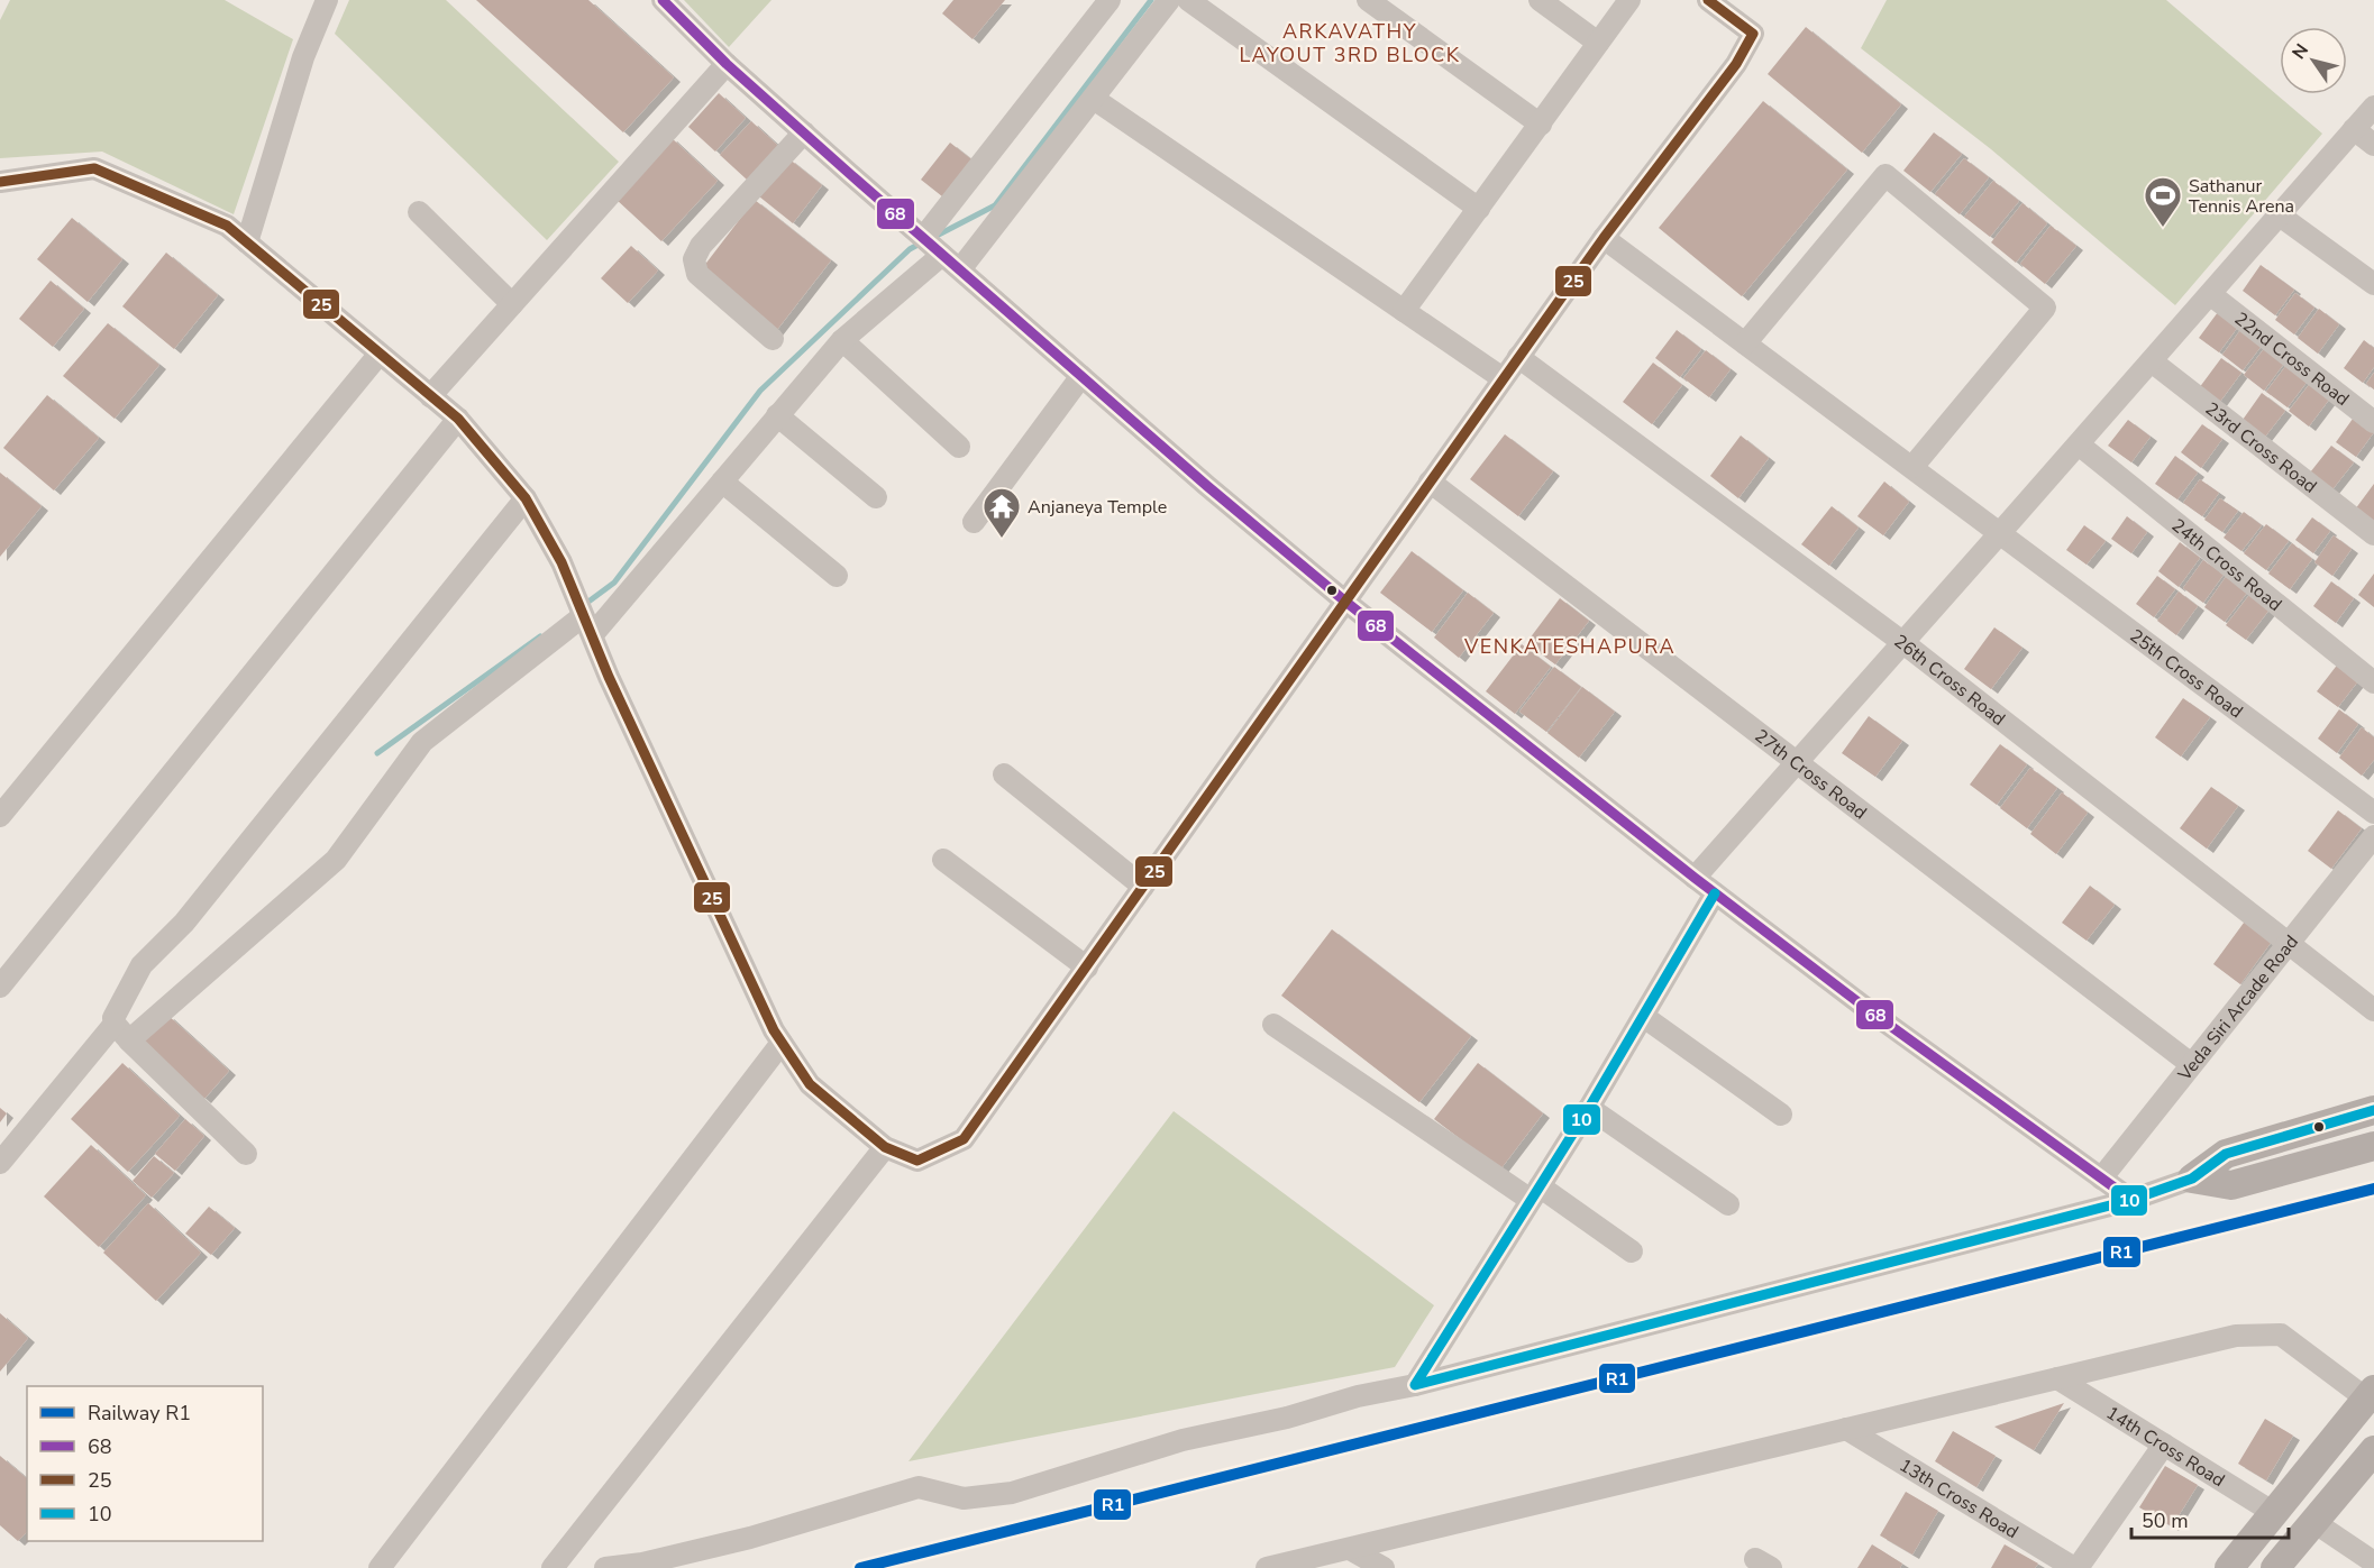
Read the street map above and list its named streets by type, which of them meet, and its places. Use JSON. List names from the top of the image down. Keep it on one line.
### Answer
{"streets":{"street":["22nd Cross Road","23rd Cross Road","24th Cross Road","25th Cross Road","26th Cross Road","27th Cross Road","Veda Siri Arcade Road","14th Cross Road","13th Cross Road"]},"crossings":[["26th Cross Road","Veda Siri Arcade Road"],["27th Cross Road","Veda Siri Arcade Road"]],"districts":["ARKAVATHY LAYOUT 3RD BLOCK","VENKATESHAPURA"],"places":{"sports":["Sathanur Tennis Arena"],"temple":["Anjaneya Temple"]},"lines":["transit line 68","transit line 25","transit line 10","rail line R1"],"legend":["Railway R1","68","25","10"],"scale_bar":"50 m","north":"top left"}
